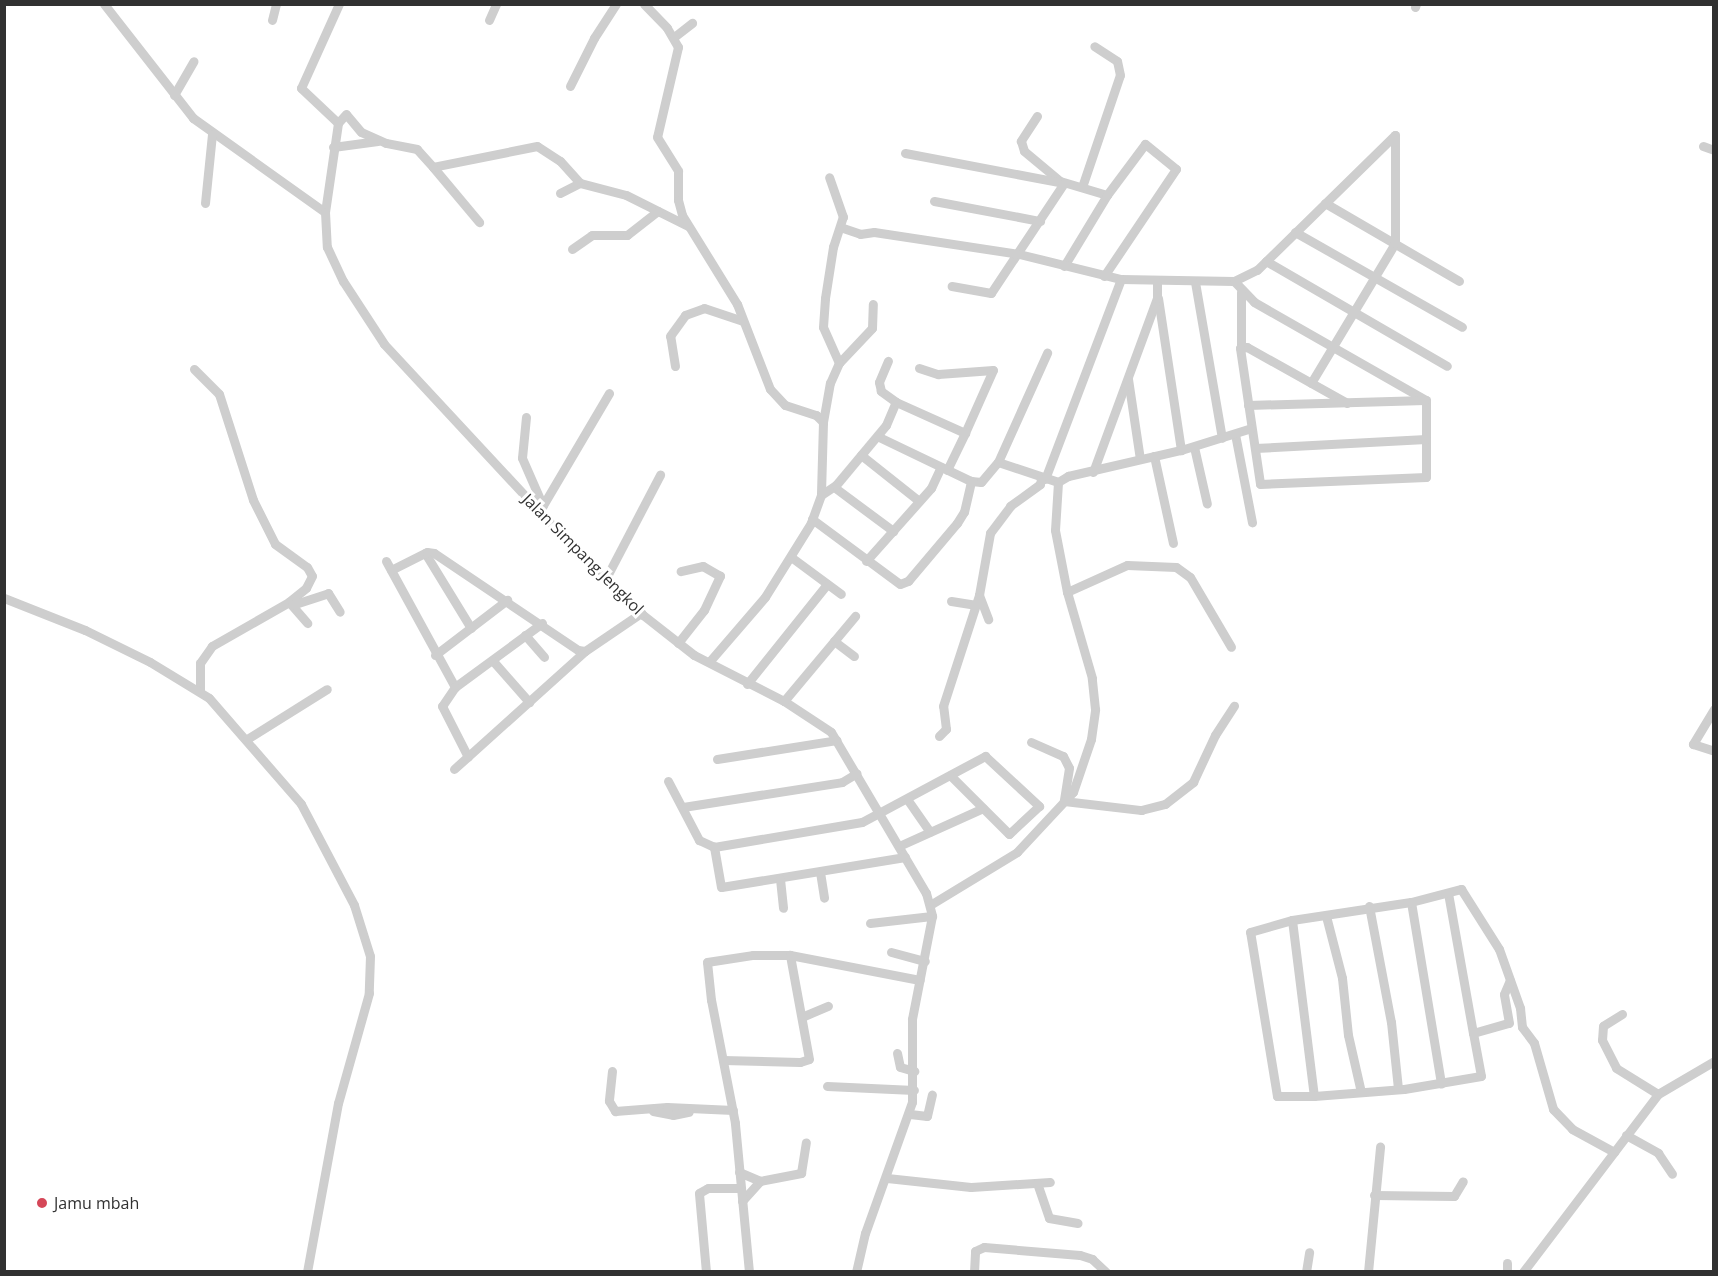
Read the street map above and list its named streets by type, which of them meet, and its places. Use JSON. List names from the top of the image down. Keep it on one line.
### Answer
{"streets":{"street":["Jalan Simpang Jengkol"]},"places":["Jamu mbah"]}
